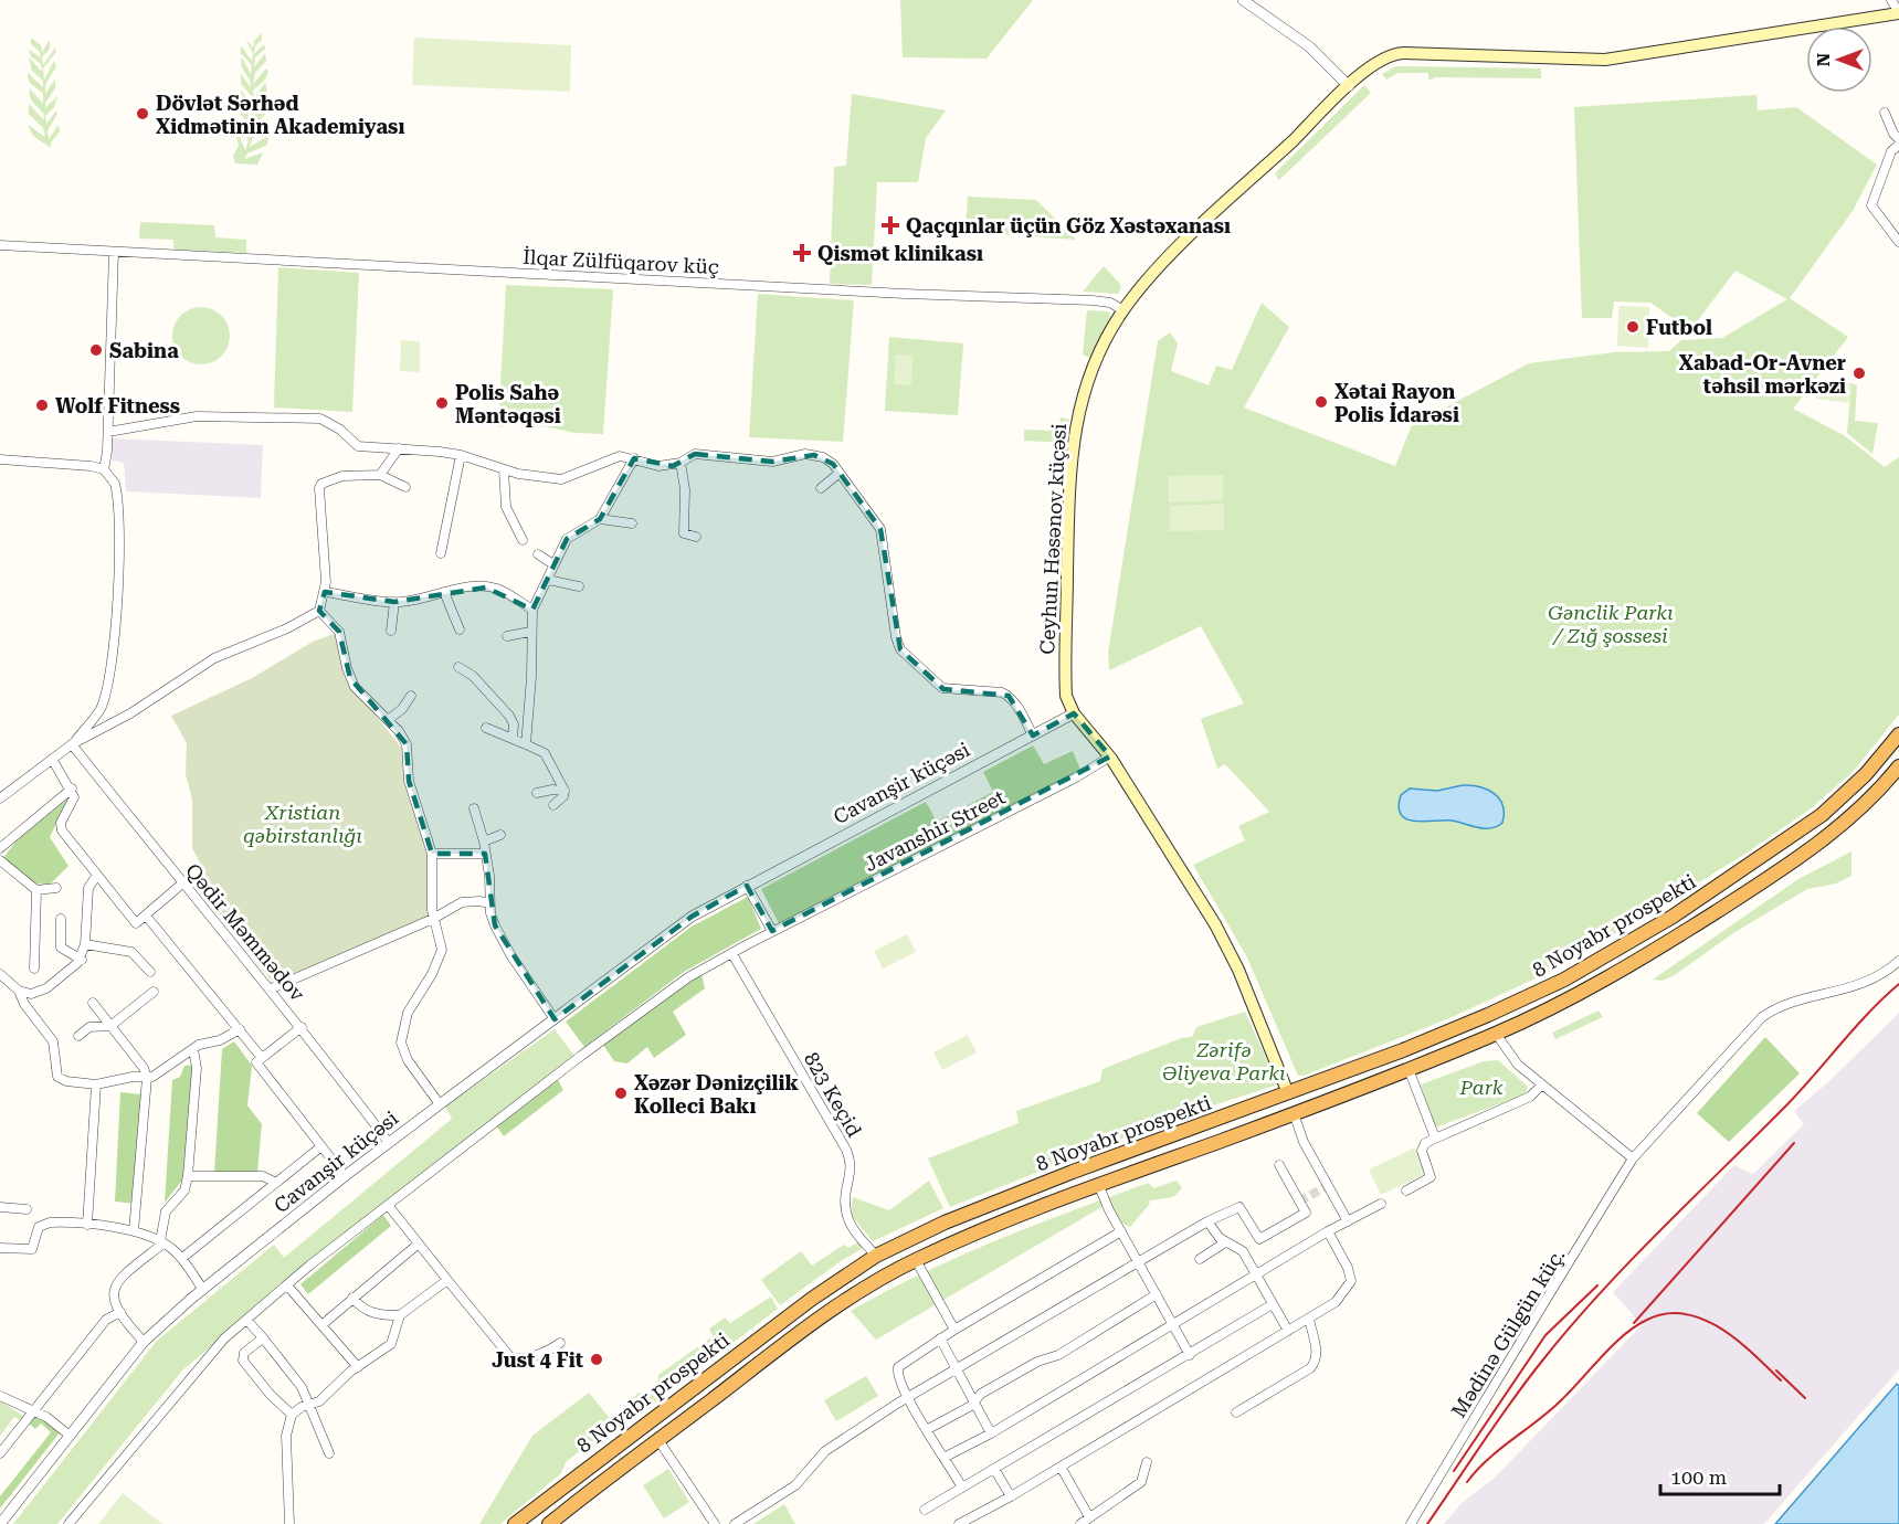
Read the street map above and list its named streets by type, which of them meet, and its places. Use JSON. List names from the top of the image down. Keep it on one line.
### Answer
{"streets":{"highway":["8 Noyabr prospekti"],"main road":["Ceyhun Həsənov küçəsi"],"street":["İlqar Zülfüqarov küç","Cavanşir küçəsi","Javanshir Street","Qədir Məmmədov","823 Keçid","Mədinə Gülgün küç."]},"crossings":[["İlqar Zülfüqarov küç","Ceyhun Həsənov küçəsi"],["Ceyhun Həsənov küçəsi","Cavanşir küçəsi"],["Ceyhun Həsənov küçəsi","Javanshir Street"],["Ceyhun Həsənov küçəsi","8 Noyabr prospekti"],["Cavanşir küçəsi","Qədir Məmmədov"],["8 Noyabr prospekti","823 Keçid"]],"parks":["Gənclik Parkı / Zığ şossesi","Xristian qəbirstanlığı","Zərifə Əliyeva Parkı","Park"],"places":{"other":["Dövlət Sərhəd Xidmətinin Akademiyası","Futbol","Sabina","Xabad-Or-Avner təhsil mərkəzi","Xətai Rayon Polis İdarəsi","Polis Sahə Məntəqəsi","Wolf Fitness","Xəzər Dənizçilik Kolleci Bakı","Just 4 Fit"],"health":["Qaçqınlar üçün Göz Xəstəxanası","Qismət klinikası"]},"scale_bar":"100 m","north":"left"}
